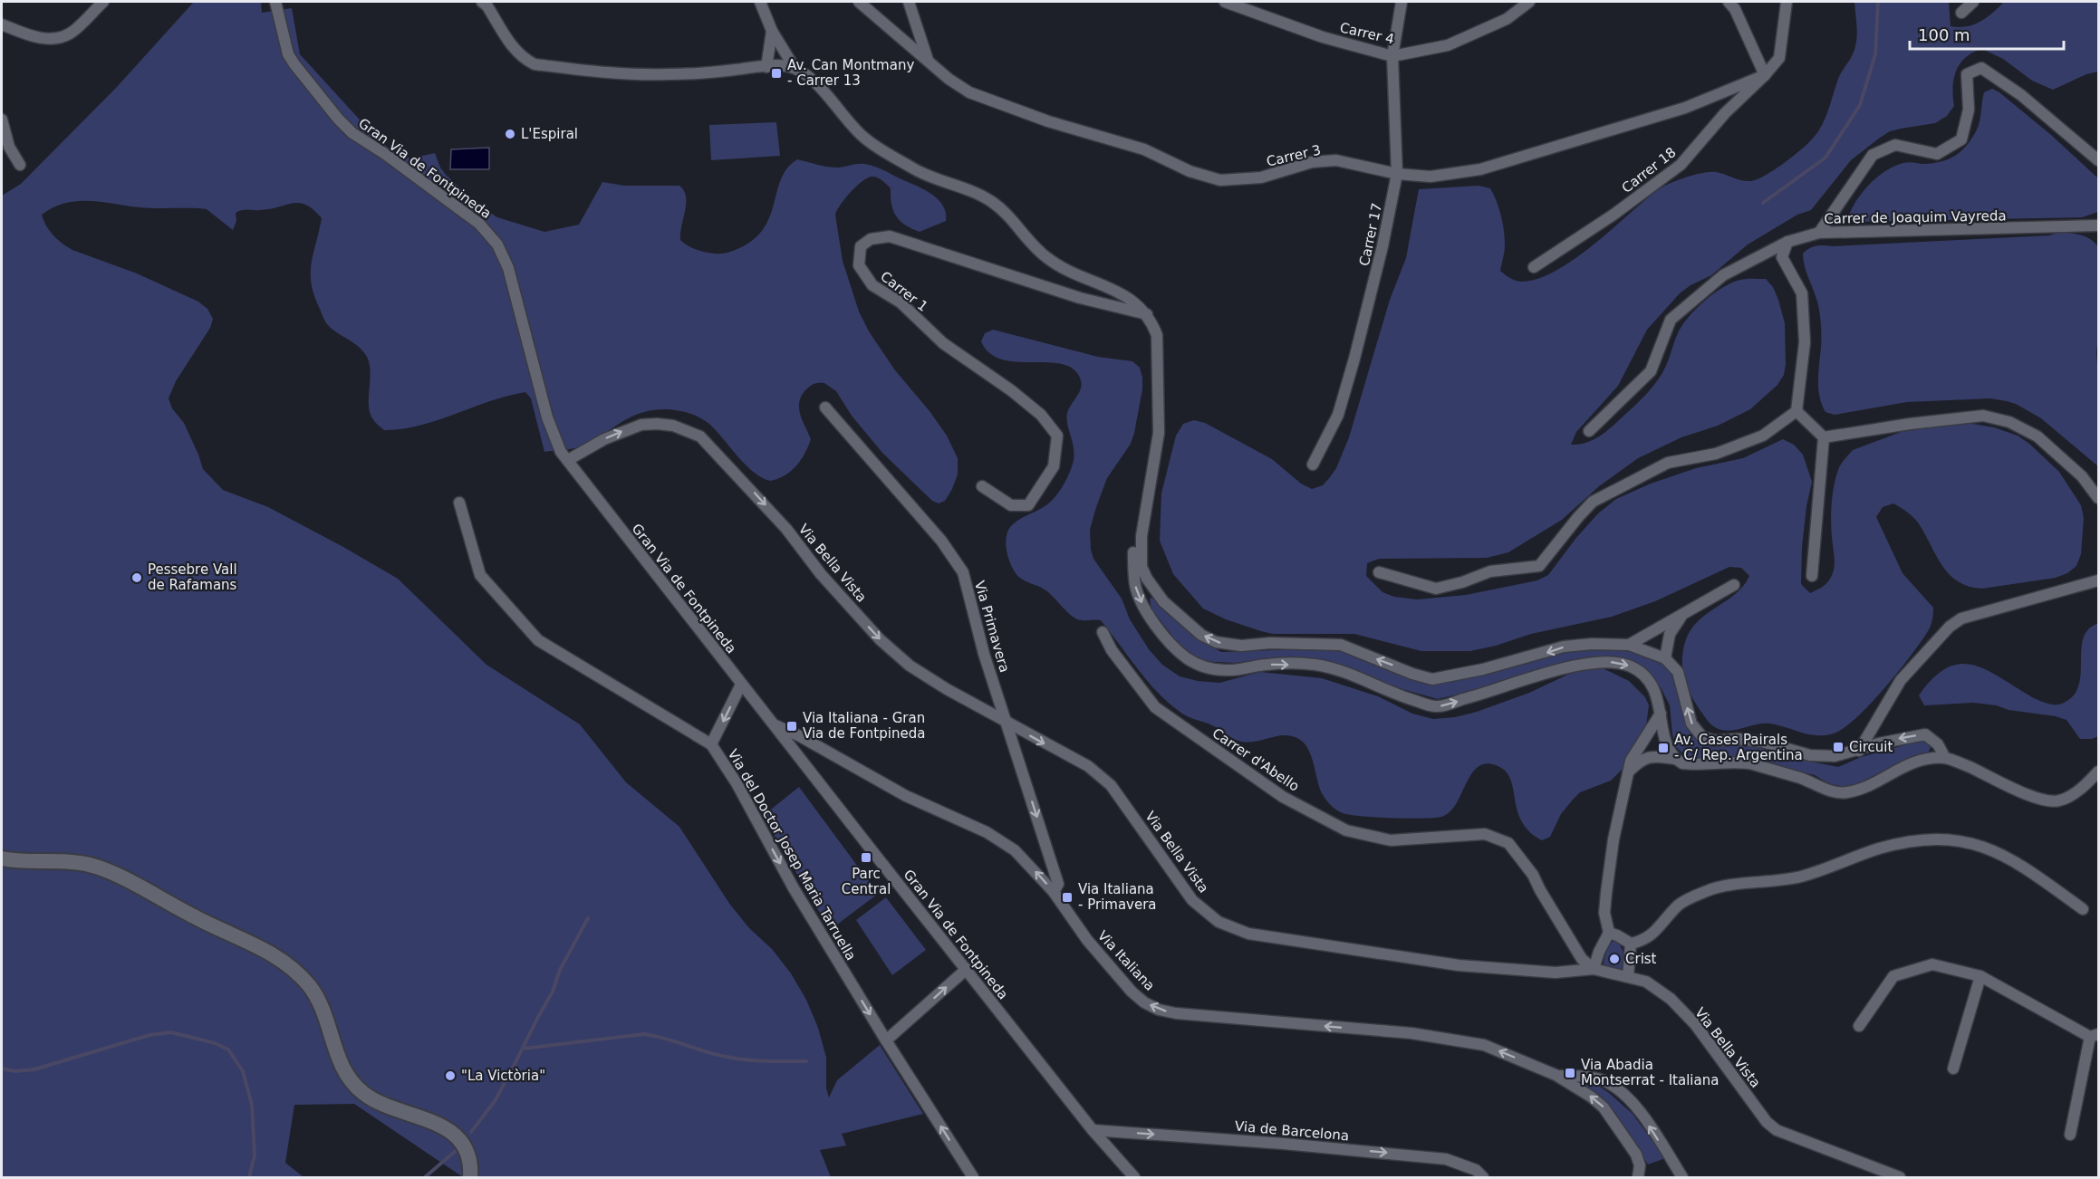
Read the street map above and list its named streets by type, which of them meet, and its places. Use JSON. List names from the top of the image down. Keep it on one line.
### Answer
{"streets":{"street":["Carrer 4","Carrer 3","Gran Via de Fontpineda","Carrer 18","Carrer de Joaquim Vayreda","Carrer 17","Carrer 1","Via Bella Vista","Via Primavera","Carrer d'Abello","Via del Doctor Josep Maria Tarruella","Via Italiana","Via de Barcelona"]},"crossings":[["Carrer 4","Carrer 17"],["Carrer 3","Carrer 18"],["Carrer 3","Carrer 17"],["Gran Via de Fontpineda","Via Bella Vista"],["Gran Via de Fontpineda","Via Italiana"],["Gran Via de Fontpineda","Via de Barcelona"],["Via Bella Vista","Via Primavera"],["Via Bella Vista","Carrer d'Abello"],["Via Primavera","Via Italiana"]],"one_way":["Via Bella Vista","Via Italiana","Via de Barcelona"],"places":{"transit":["Av. Can Montmany - Carrer 13","Via Italiana - Gran Via de Fontpineda","Circuit","Av. Cases Pairals - C/ Rep. Argentina","Parc Central","Via Italiana - Primavera","Via Abadia Montserrat - Italiana"],"other":["L'Espiral","Pessebre Vall de Rafamans","Crist","\"La Victòria\""]},"scale_bar":"100 m"}
